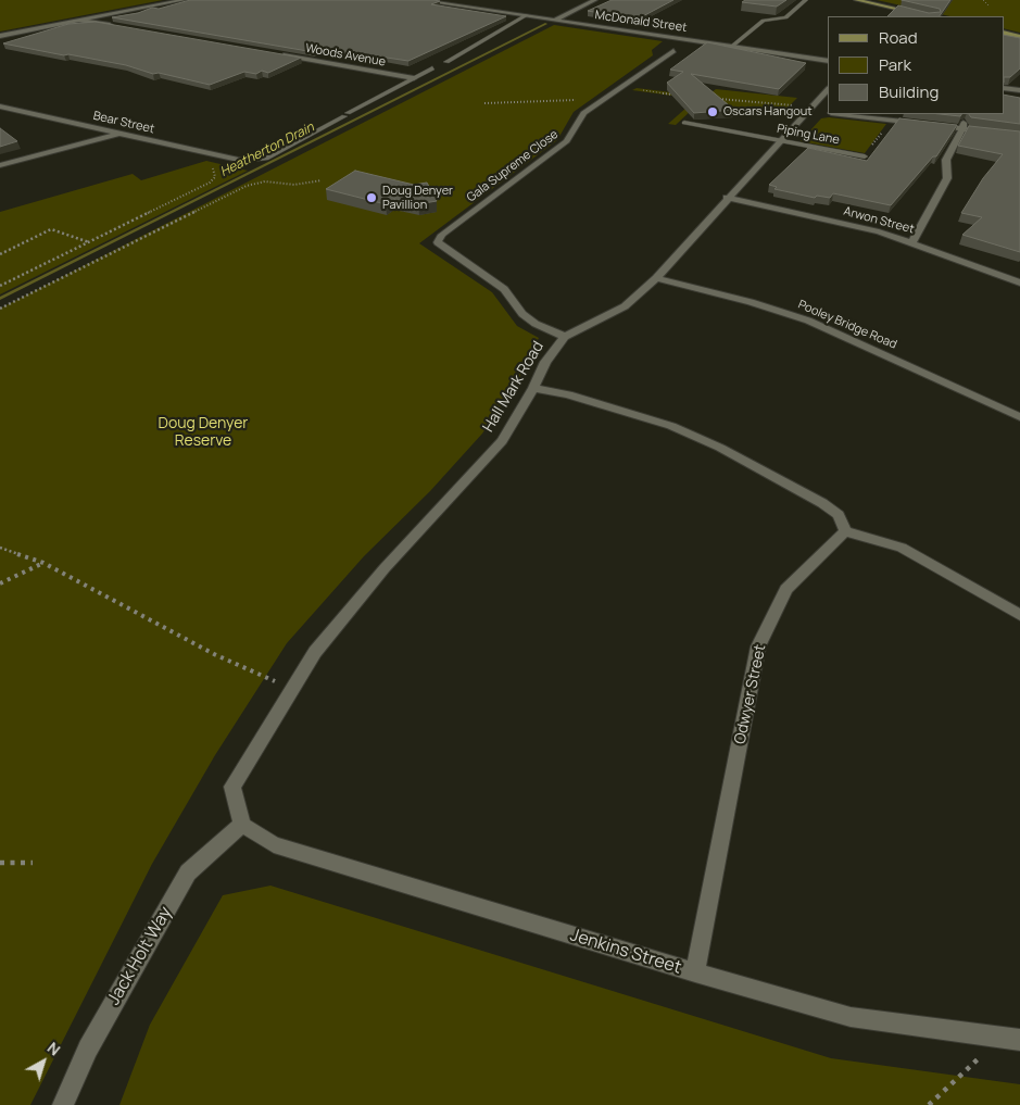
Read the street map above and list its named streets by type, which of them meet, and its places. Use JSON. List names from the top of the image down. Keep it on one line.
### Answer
{"streets":{"street":["McDonald Street","Woods Avenue","Bear Street","Gala Supreme Close","Arwon Street","Pooley Bridge Road","Hall Mark Road","Odwyer Street","Jenkins Street","Jack Holt Way"],"lane":["Piping Lane"]},"crossings":[["Piping Lane","Hall Mark Road"],["Gala Supreme Close","Hall Mark Road"],["Arwon Street","Hall Mark Road"],["Pooley Bridge Road","Hall Mark Road"],["Hall Mark Road","Jenkins Street"],["Hall Mark Road","Jack Holt Way"],["Odwyer Street","Jenkins Street"],["Jenkins Street","Jack Holt Way"]],"water":["Heatherton Drain"],"parks":["Doug Denyer Reserve"],"places":["Oscars Hangout","Doug Denyer Pavillion"],"legend":["Road","Park","Building"],"north":"top right"}
